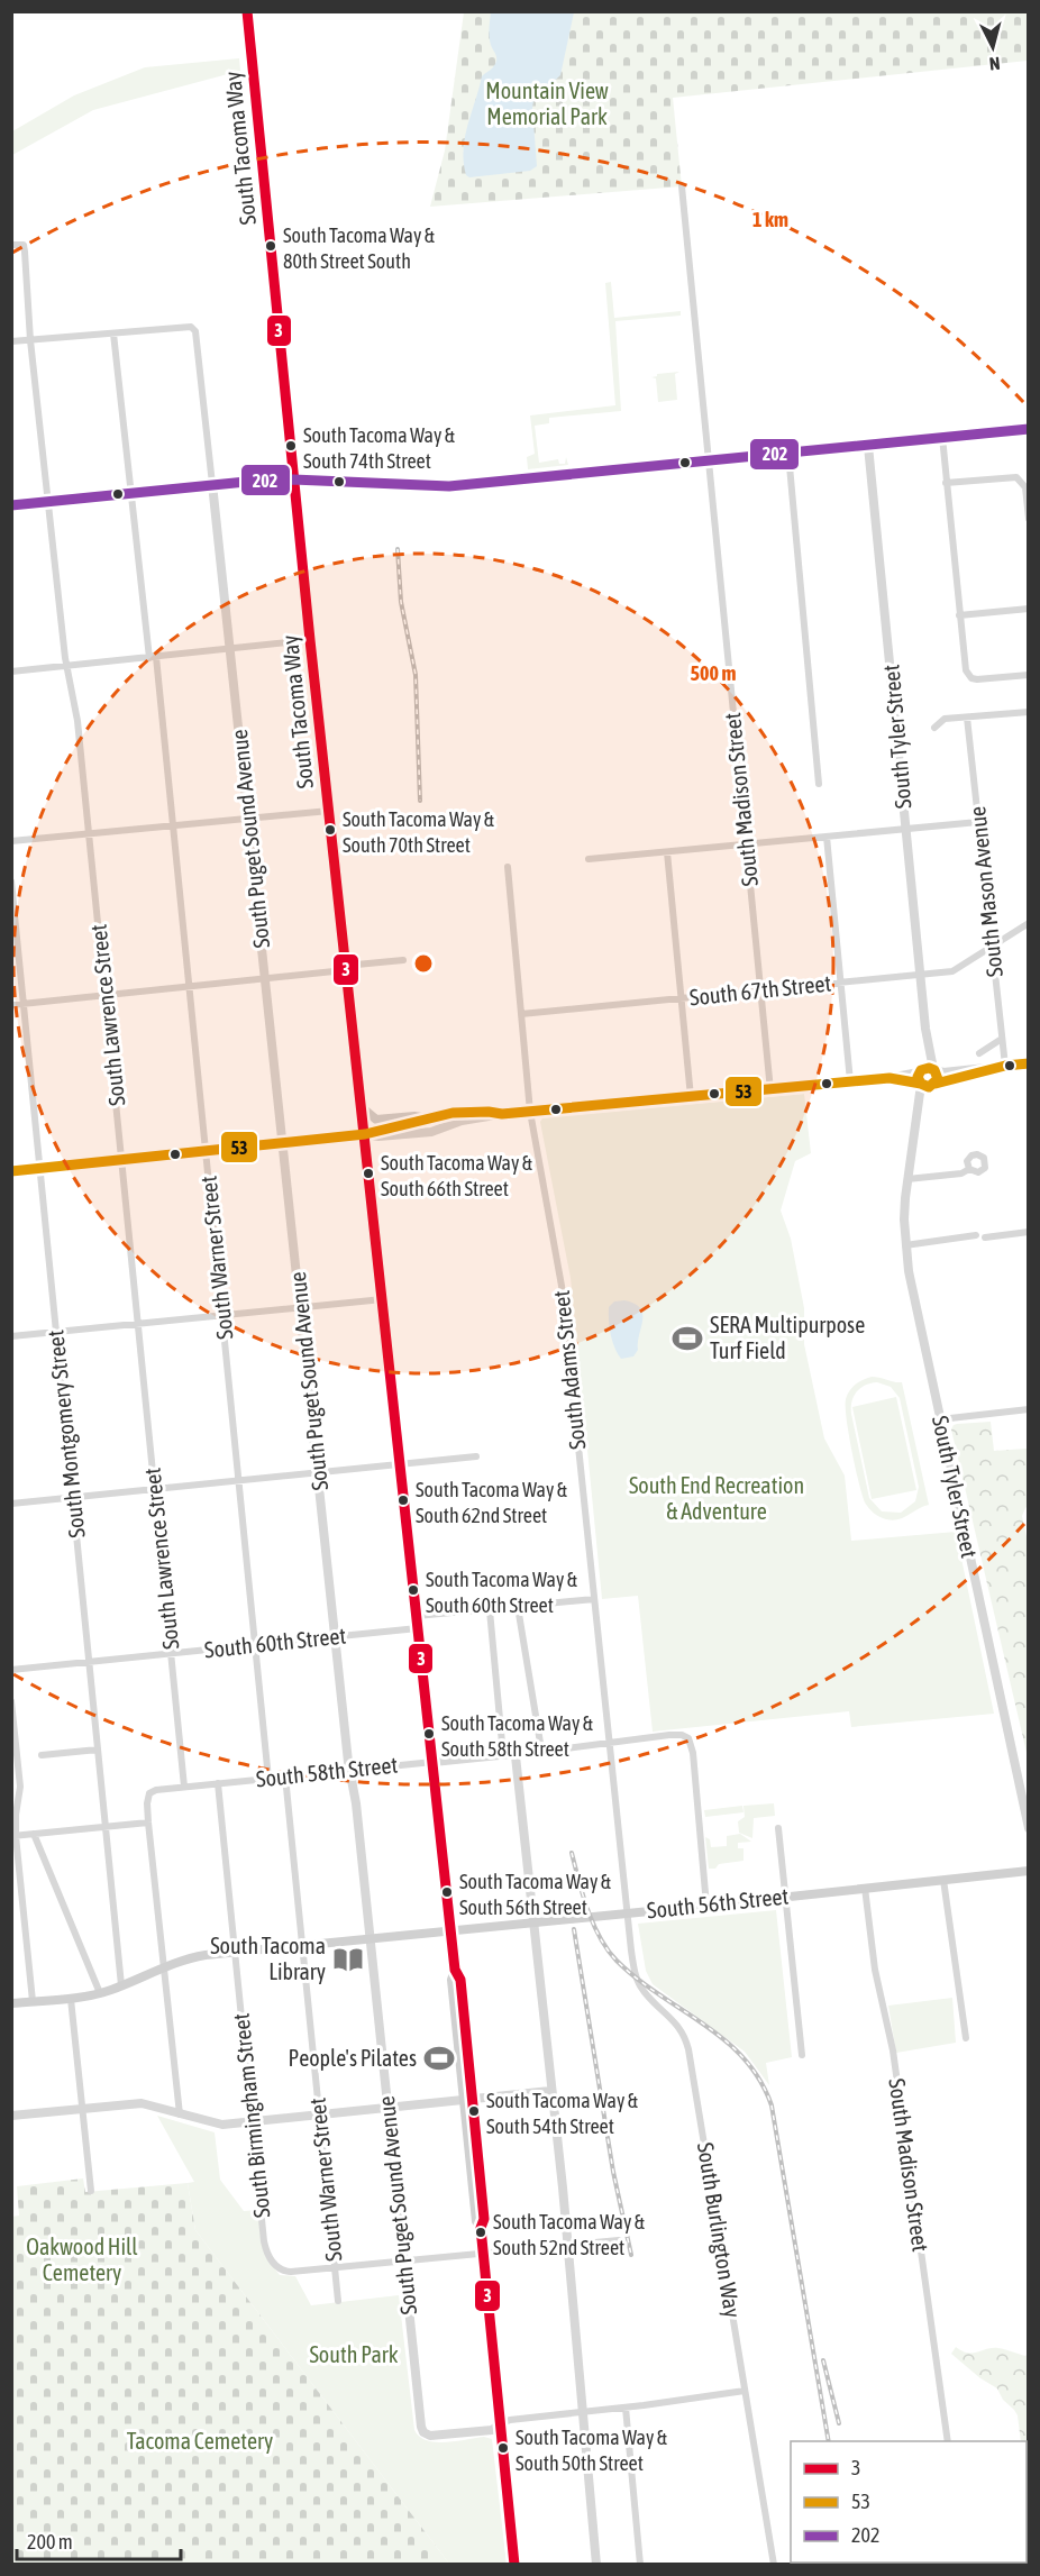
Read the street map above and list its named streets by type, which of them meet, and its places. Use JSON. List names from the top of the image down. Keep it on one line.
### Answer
{"streets":{"main road":["South Tacoma Way","South 56th Street"],"street":["South Tyler Street","South Madison Street","South Puget Sound Avenue","South Mason Avenue","South 67th Street","South Lawrence Street","South Warner Street","South Adams Street","South Montgomery Street","South 60th Street","South 58th Street","South Birmingham Street","South Burlington Way"]},"crossings":[["South Tacoma Way","South Puget Sound Avenue"],["South Tacoma Way","South 60th Street"],["South Tacoma Way","South 58th Street"],["South Tacoma Way","South 56th Street"],["South Tyler Street","South 67th Street"],["South Madison Street","South 67th Street"],["South Madison Street","South 56th Street"],["South Puget Sound Avenue","South Warner Street"],["South Puget Sound Avenue","South 60th Street"],["South Puget Sound Avenue","South 58th Street"],["South Puget Sound Avenue","South 56th Street"],["South Mason Avenue","South 67th Street"],["South 67th Street","South Adams Street"],["South Lawrence Street","South 60th Street"],["South Lawrence Street","South 58th Street"],["South Warner Street","South 60th Street"],["South Warner Street","South 58th Street"],["South Warner Street","South 56th Street"],["South Warner Street","South Birmingham Street"],["South Adams Street","South 56th Street"],["South Adams Street","South Burlington Way"],["South Montgomery Street","South 60th Street"],["South Montgomery Street","South 56th Street"],["South 58th Street","South Birmingham Street"],["South 56th Street","South Birmingham Street"],["South 56th Street","South Burlington Way"]],"parks":["Mountain View Memorial Park","South End Recreation & Adventure","Oakwood Hill Cemetery","South Park","Tacoma Cemetery"],"places":{"other":["South Tacoma Way & 80th Street South","South Tacoma Way & South 74th Street","South Tacoma Way & South 70th Street","South Tacoma Way & South 66th Street","South Tacoma Way & South 62nd Street","South Tacoma Way & South 60th Street","South Tacoma Way & South 58th Street","South Tacoma Way & South 56th Street","South Tacoma Way & South 54th Street","South Tacoma Way & South 52nd Street","South Tacoma Way & South 50th Street"],"sports":["SERA Multipurpose Turf Field","People's Pilates"],"library":["South Tacoma Library"]},"lines":["transit line 3","transit line 202","transit line 53"],"legend":["3","53","202"],"scale_bar":"200 m","north":"bottom","rings":["1 km","500 m"]}
